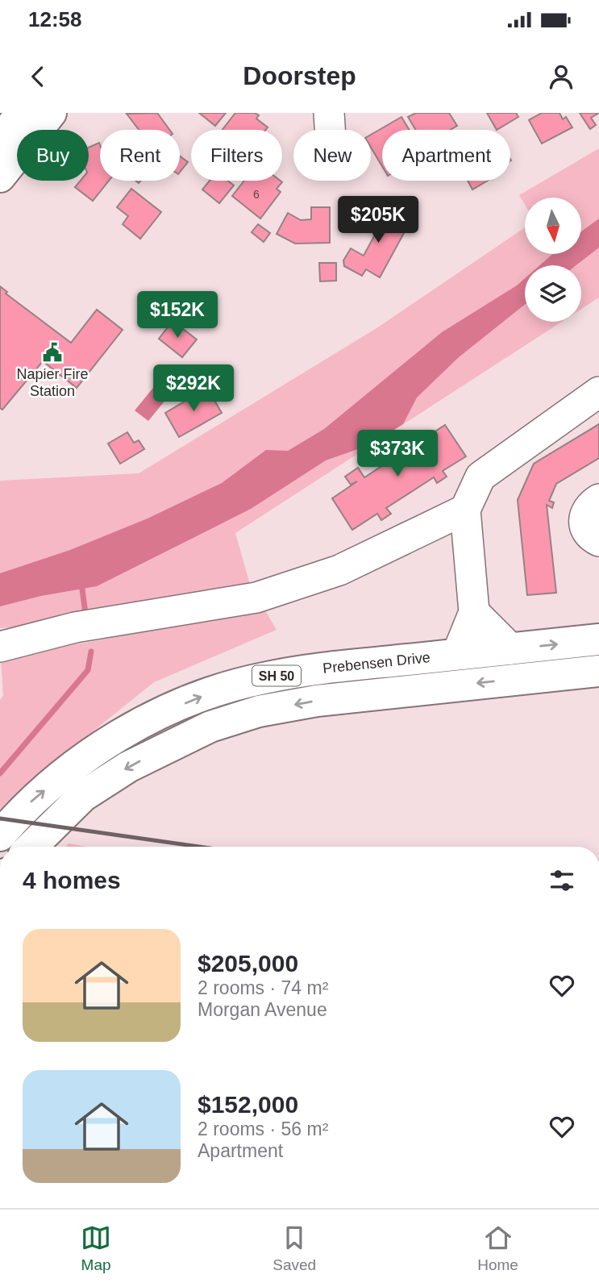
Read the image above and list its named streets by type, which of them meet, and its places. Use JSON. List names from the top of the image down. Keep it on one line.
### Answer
{"streets":{"main road":["Prebensen Drive","SH 50"]},"places":{"public building":["Napier Fire Station"]},"house_numbers":["6"],"north":"bottom","page":{"status":"12:58","header":"Doorstep","chip":["Buy","Rent","Filters","New","Apartment"],"price":["$205K","$152K","$292K","$373K"],"heading":"4 homes","list":[{"name":"$205,000","note":"2 rooms · 74 m² · Morgan Avenue"},{"name":"$152,000","note":"2 rooms · 56 m² · Apartment"}],"tabs":["Map","Saved","Home"]}}
